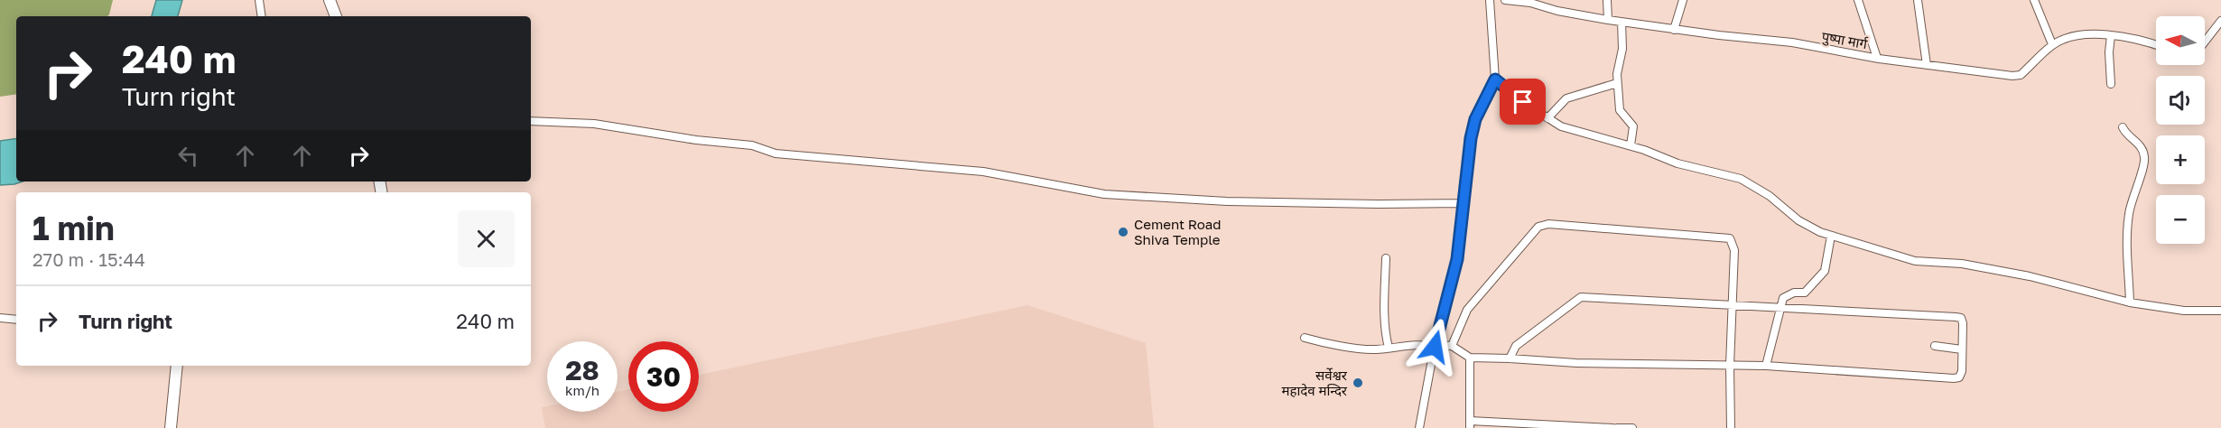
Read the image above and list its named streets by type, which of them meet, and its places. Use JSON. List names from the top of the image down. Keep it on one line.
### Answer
{"streets":{"street":["पुष्पा मार्ग"]},"places":["Cement Road Shiva Temple","सर्वेश्वर महादेव मन्दिर"],"north":"left","page":{"map_buttons":["+","−"],"turn":["240 m","Turn right"],"heading":["1 min","270 m · 15:44"],"list":[{"name":"Turn right","value":"240 m"}],"speed":"28 km/h","limit":"30"}}
